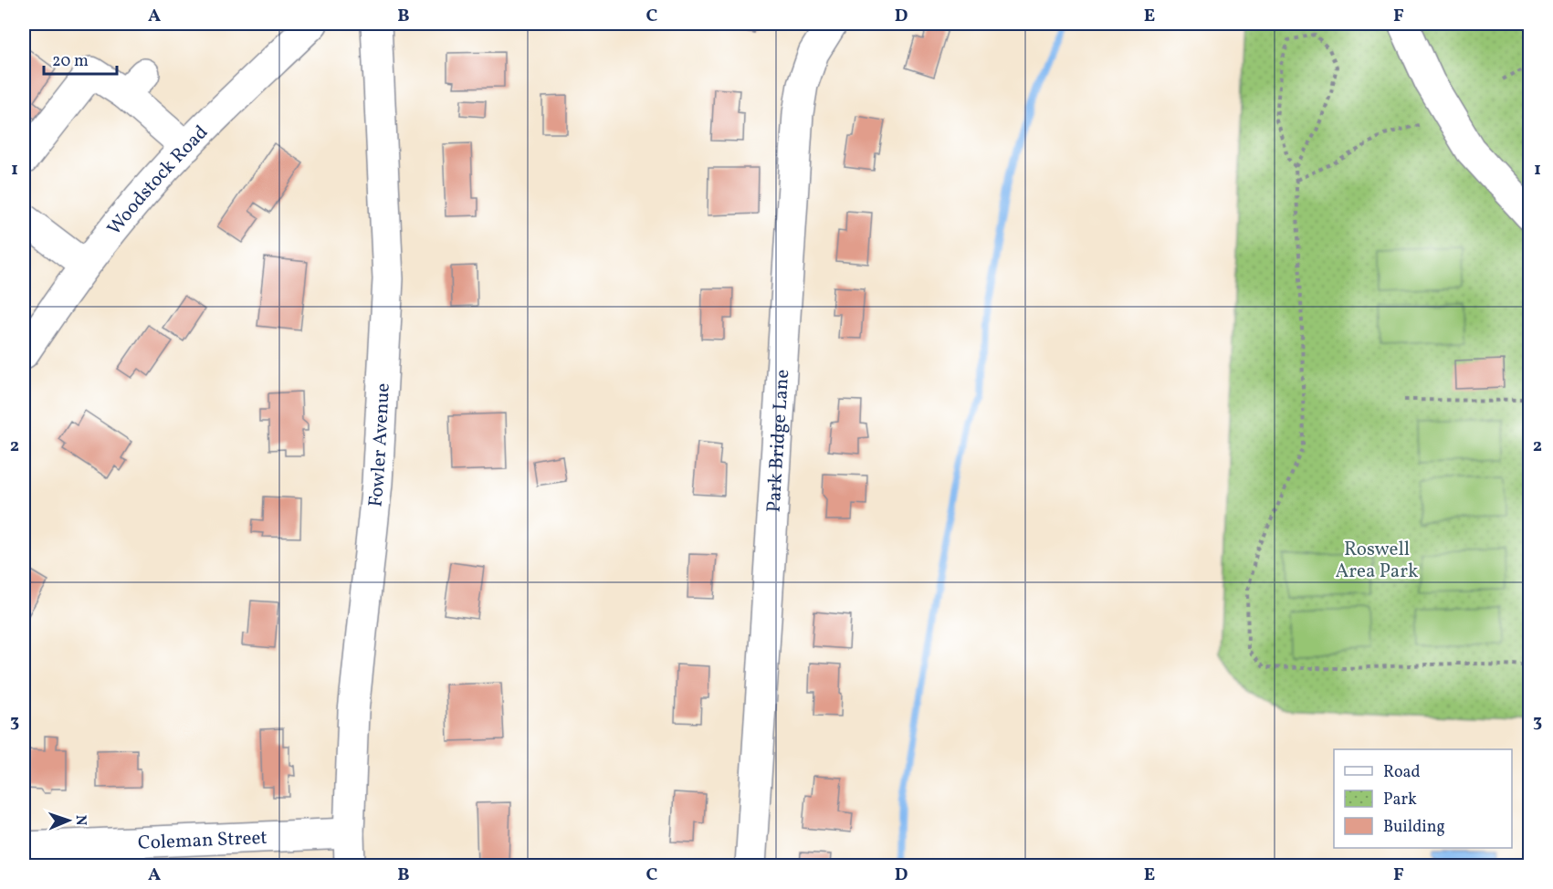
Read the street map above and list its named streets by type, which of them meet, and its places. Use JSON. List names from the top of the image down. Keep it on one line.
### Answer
{"streets":{"street":["Woodstock Road","Park Bridge Lane","Fowler Avenue","Coleman Street"]},"crossings":[["Fowler Avenue","Coleman Street"]],"parks":["Roswell Area Park"],"legend":["Road","Park","Building"],"scale_bar":"20 m","north":"right","grid":{"columns":["A","B","C","D","E","F"],"rows":["1","2","3"]}}
